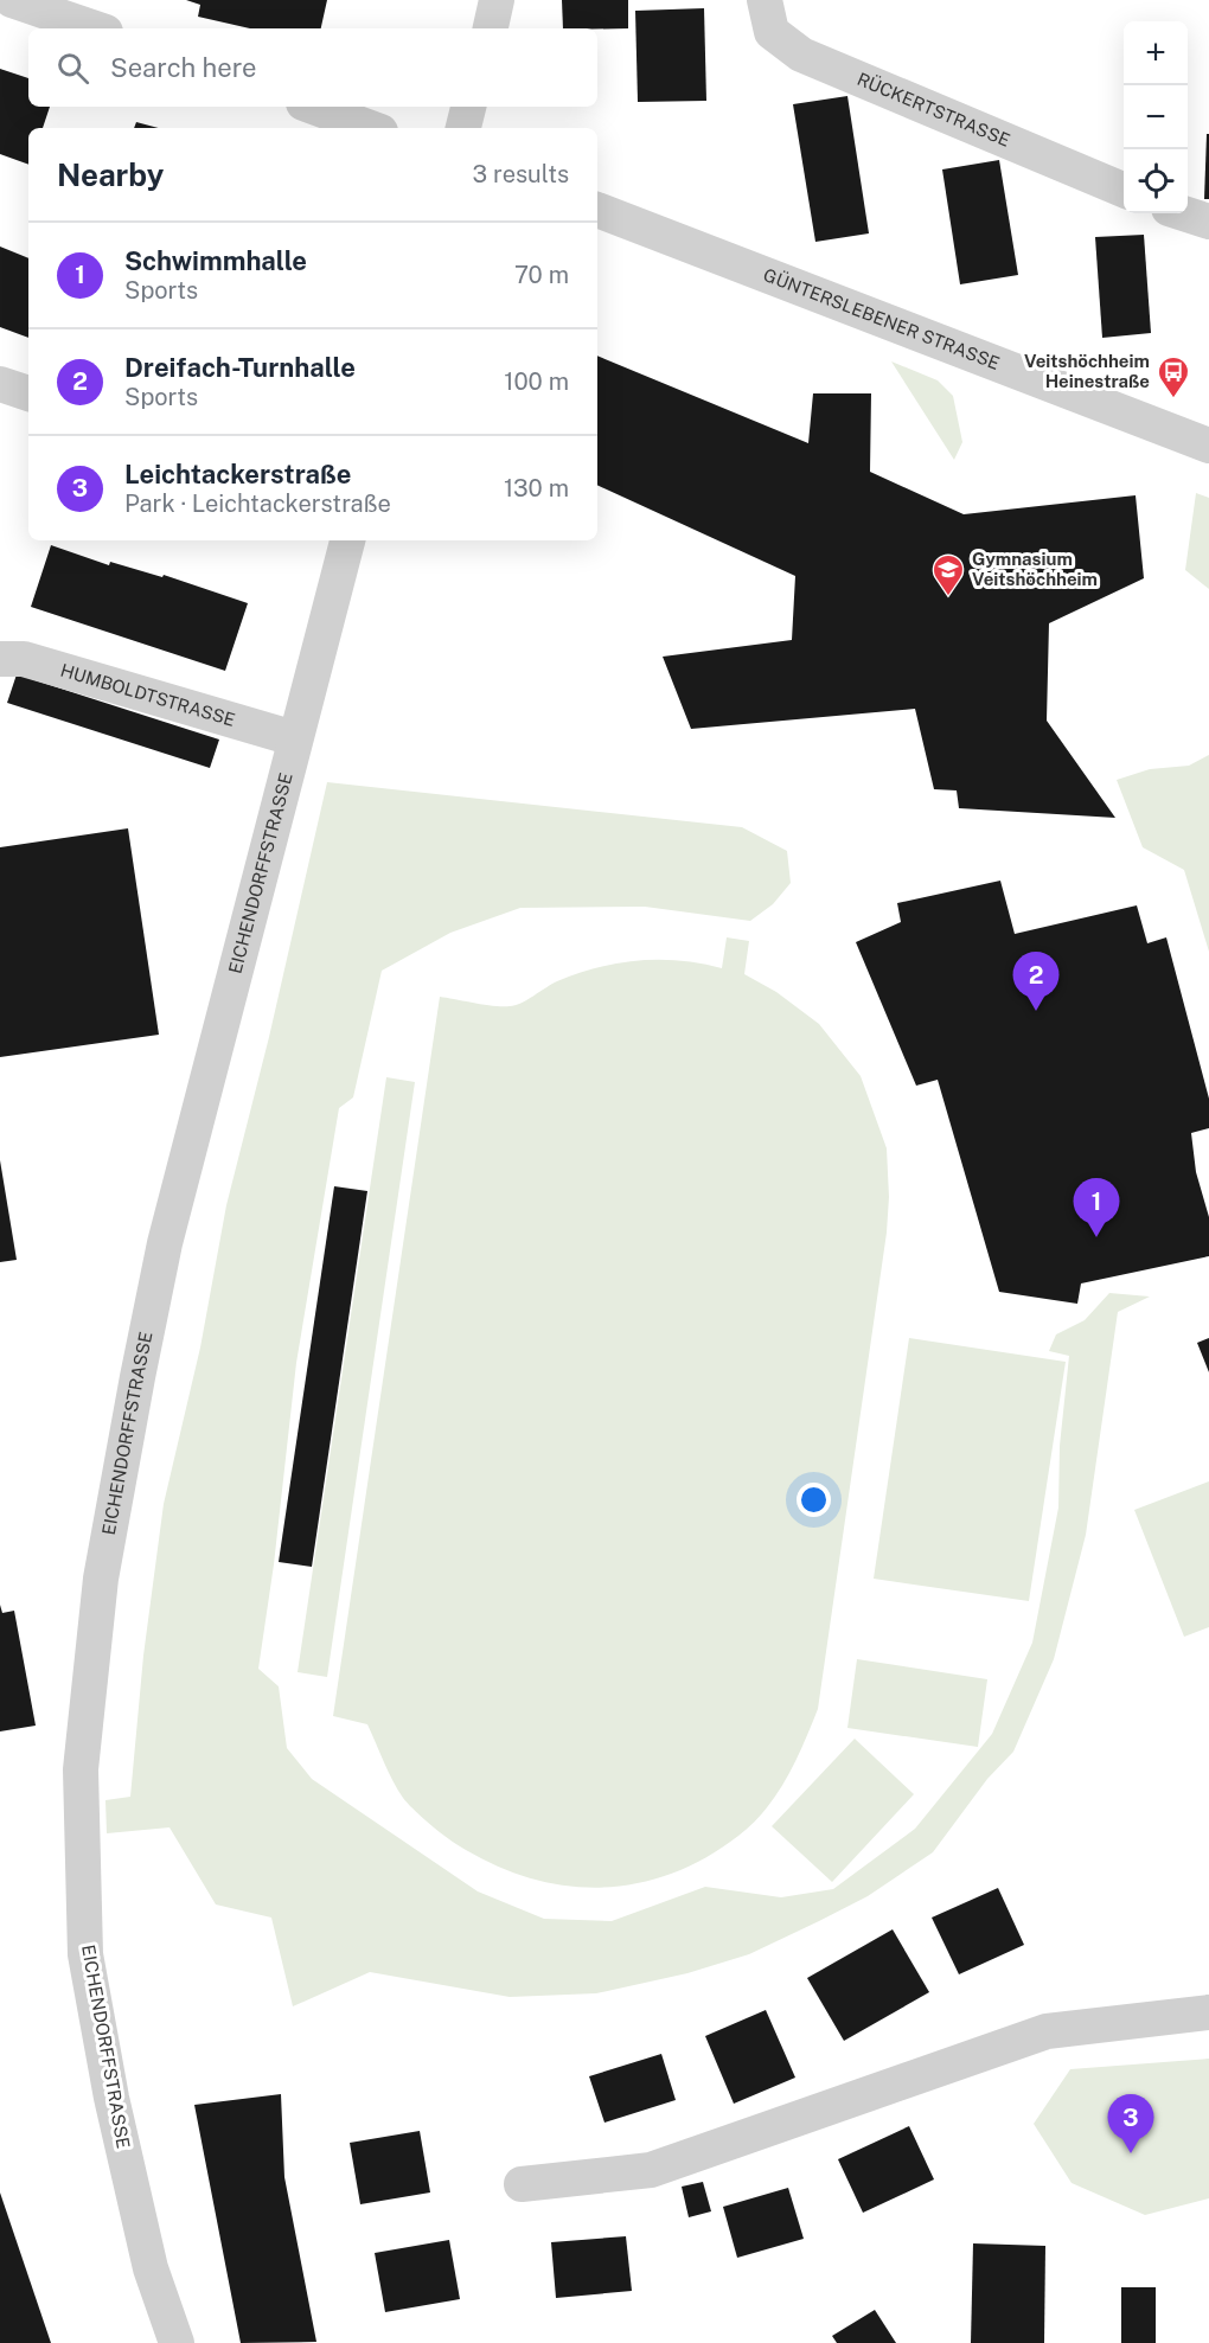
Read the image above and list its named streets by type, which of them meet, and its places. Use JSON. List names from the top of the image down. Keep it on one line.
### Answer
{"streets":{"street":["RÜCKERTSTRASSE","GÜNTERSLEBENER STRASSE","HUMBOLDTSTRASSE","EICHENDORFFSTRASSE"]},"crossings":[["HUMBOLDTSTRASSE","EICHENDORFFSTRASSE"]],"places":{"bus stop":["Veitshöchheim Heinestraße"],"school or university":["Gymnasium Veitshöchheim"]},"page":{"map_buttons":["+","−"],"search":"Search here","heading":["Nearby","3 results"],"list":[{"mark":"1","name":"Schwimmhalle","note":"Sports","value":"70 m"},{"mark":"2","name":"Dreifach-Turnhalle","note":"Sports","value":"100 m"},{"mark":"3","name":"Leichtackerstraße","note":"Park · Leichtackerstraße","value":"130 m"}],"pins":["2","1","3"]}}
